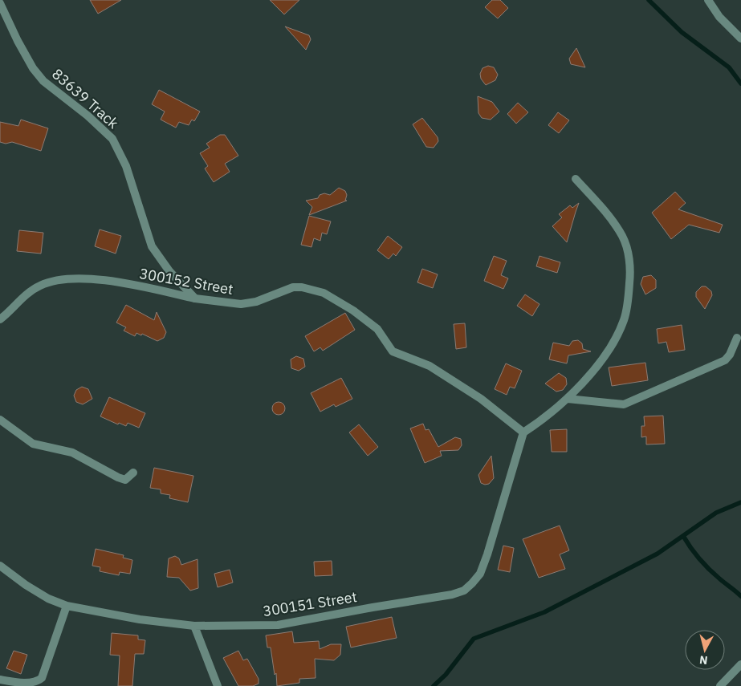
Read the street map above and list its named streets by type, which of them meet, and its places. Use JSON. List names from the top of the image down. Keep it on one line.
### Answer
{"streets":{"street":["83639 Track","300152 Street","300151 Street"]},"crossings":[["83639 Track","300152 Street"],["300152 Street","300151 Street"]],"north":"bottom"}
